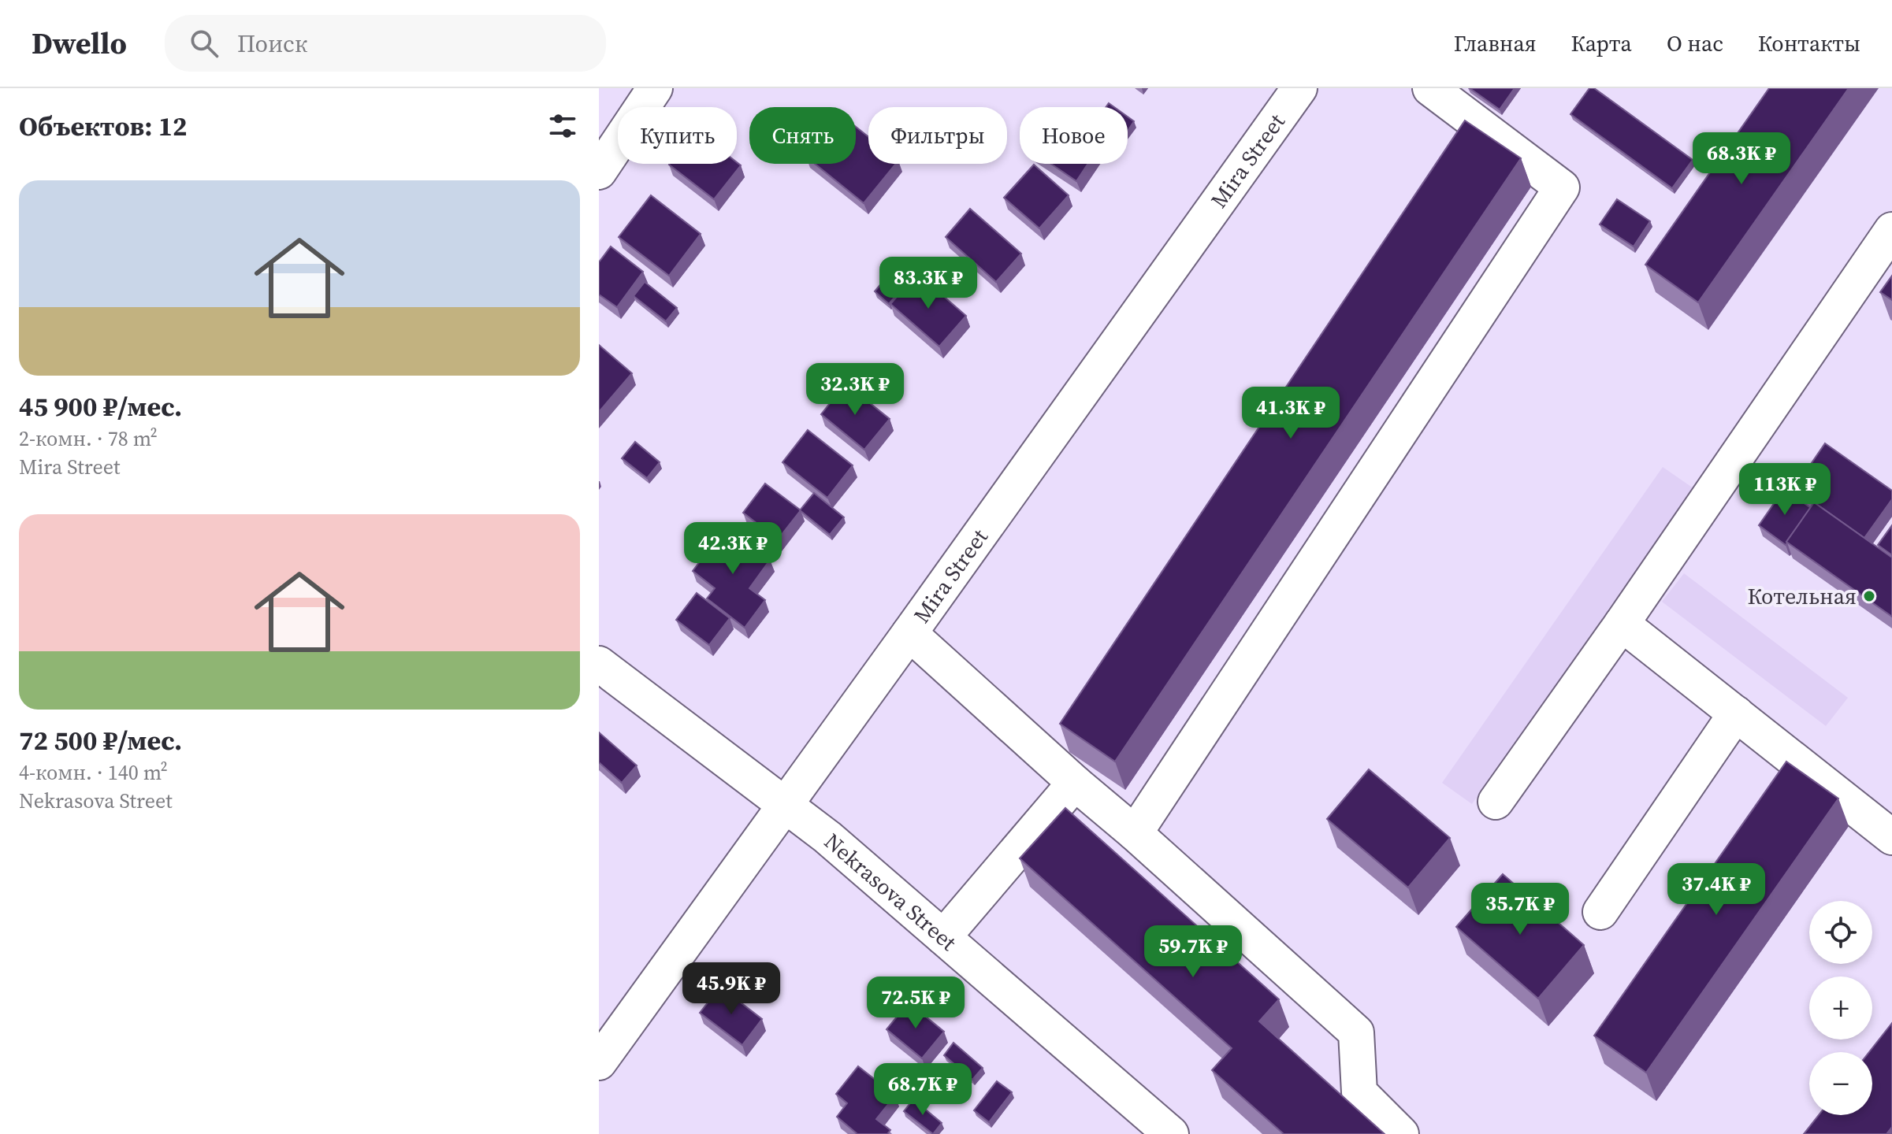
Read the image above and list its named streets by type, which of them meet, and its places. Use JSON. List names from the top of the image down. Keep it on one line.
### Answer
{"streets":{"street":["Mira Street","Nekrasova Street"]},"crossings":[["Mira Street","Nekrasova Street"]],"places":["Котельная"],"page":{"header":"Dwello","search":"Поиск","nav":["Главная","Карта","О нас","Контакты"],"heading":"Объектов: 12","chip":["Купить","Снять","Фильтры","Новое"],"price":["68.3K ₽","83.3K ₽","32.3K ₽","41.3K ₽","113K ₽","42.3K ₽","37.4K ₽","35.7K ₽","59.7K ₽","45.9K ₽","72.5K ₽","68.7K ₽"],"list":[{"name":"45 900 ₽/мес.","note":"2-комн. · 78 m² · Mira Street"},{"name":"72 500 ₽/мес.","note":"4-комн. · 140 m² · Nekrasova Street"}],"map_buttons":["+","−"]}}
